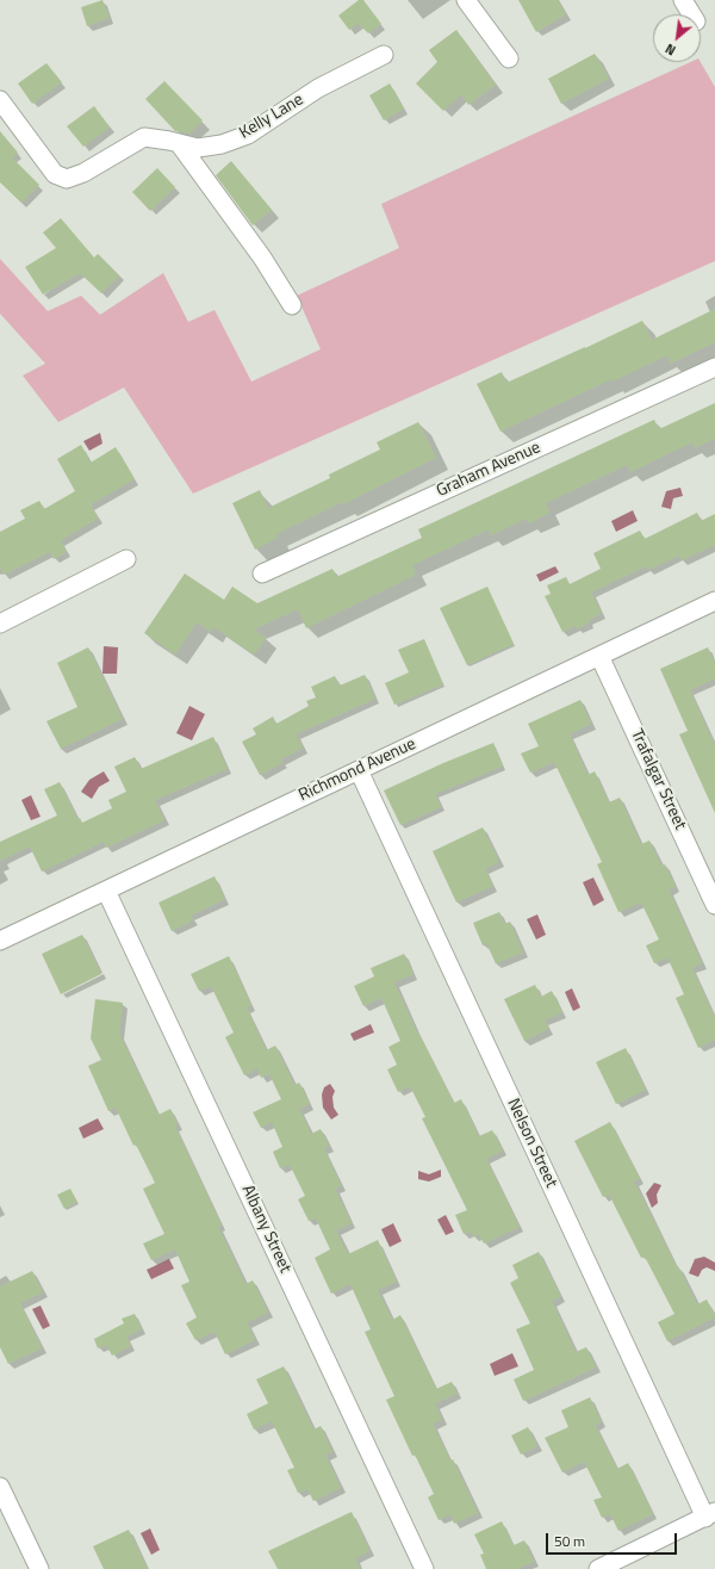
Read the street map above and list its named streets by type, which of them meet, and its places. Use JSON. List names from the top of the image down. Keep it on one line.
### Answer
{"streets":{"street":["Kelly Lane","Graham Avenue","Richmond Avenue","Trafalgar Street","Nelson Street","Albany Street"]},"crossings":[["Richmond Avenue","Trafalgar Street"],["Richmond Avenue","Nelson Street"],["Richmond Avenue","Albany Street"]],"scale_bar":"50 m","north":"bottom left"}
